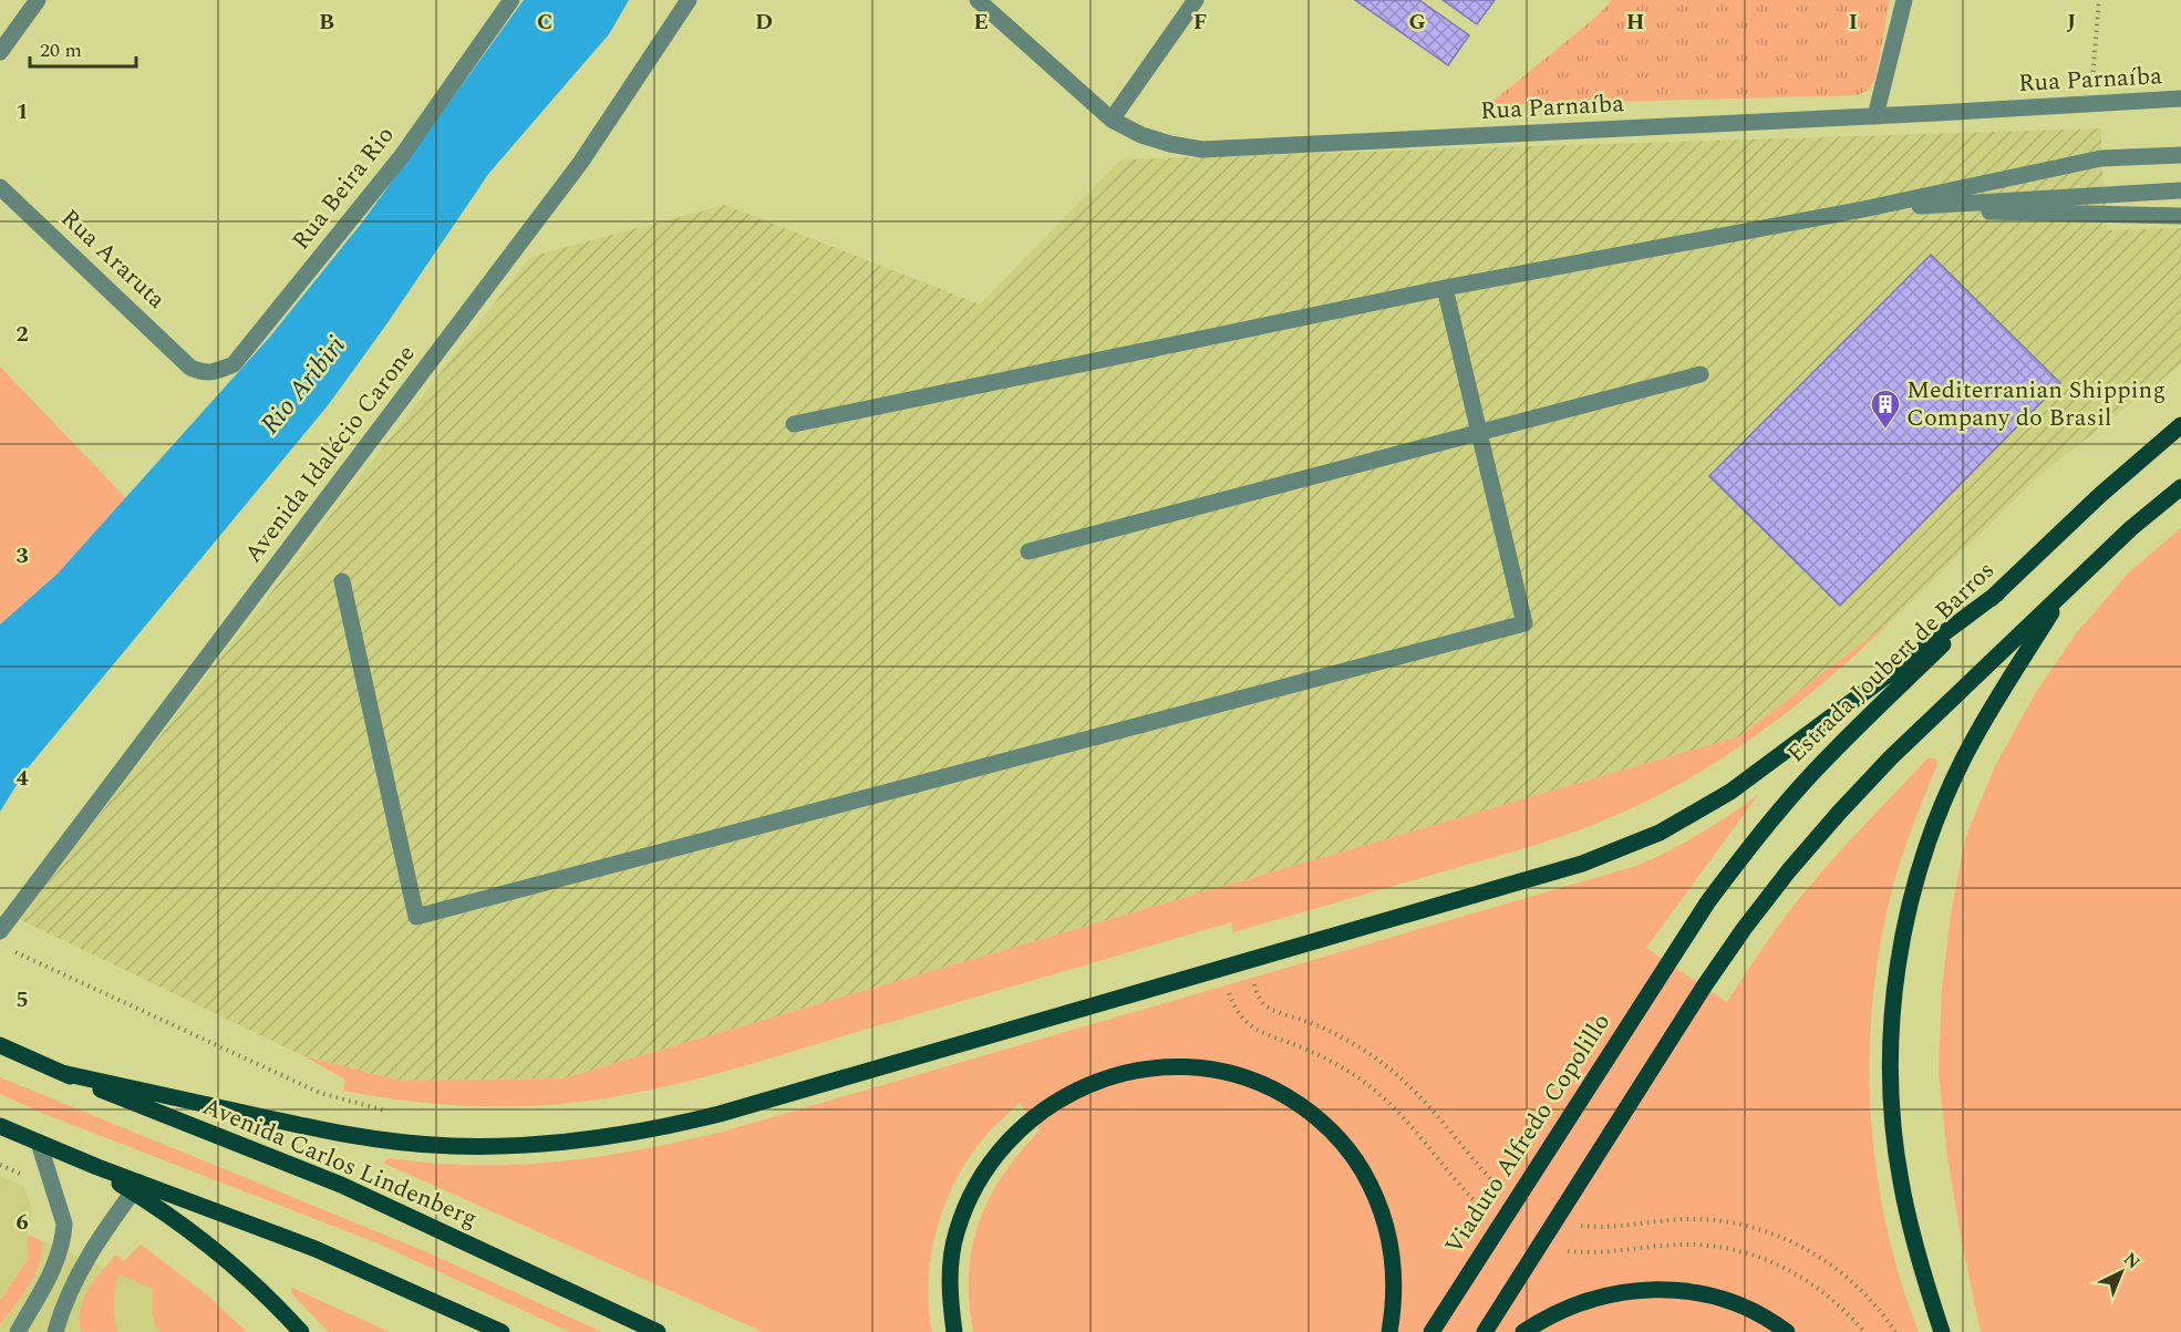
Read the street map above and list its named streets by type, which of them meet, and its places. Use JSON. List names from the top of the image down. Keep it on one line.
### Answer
{"streets":{"main road":["Estrada Joubert de Barros","Viaduto Alfredo Copolillo","Avenida Carlos Lindenberg"],"street":["Rua Parnaíba","Rua Beira Rio","Rua Araruta","Avenida Idalécio Carone"]},"crossings":[["Rua Beira Rio","Rua Araruta"],["Estrada Joubert de Barros","Viaduto Alfredo Copolillo"]],"water":["Rio Aribiri"],"places":{"building":["Mediterranian Shipping Company do Brasil"]},"scale_bar":"20 m","north":"top right","grid":{"columns":["B","C","D","E","F","G","H","I","J"],"rows":["1","2","3","4","5","6"]}}
